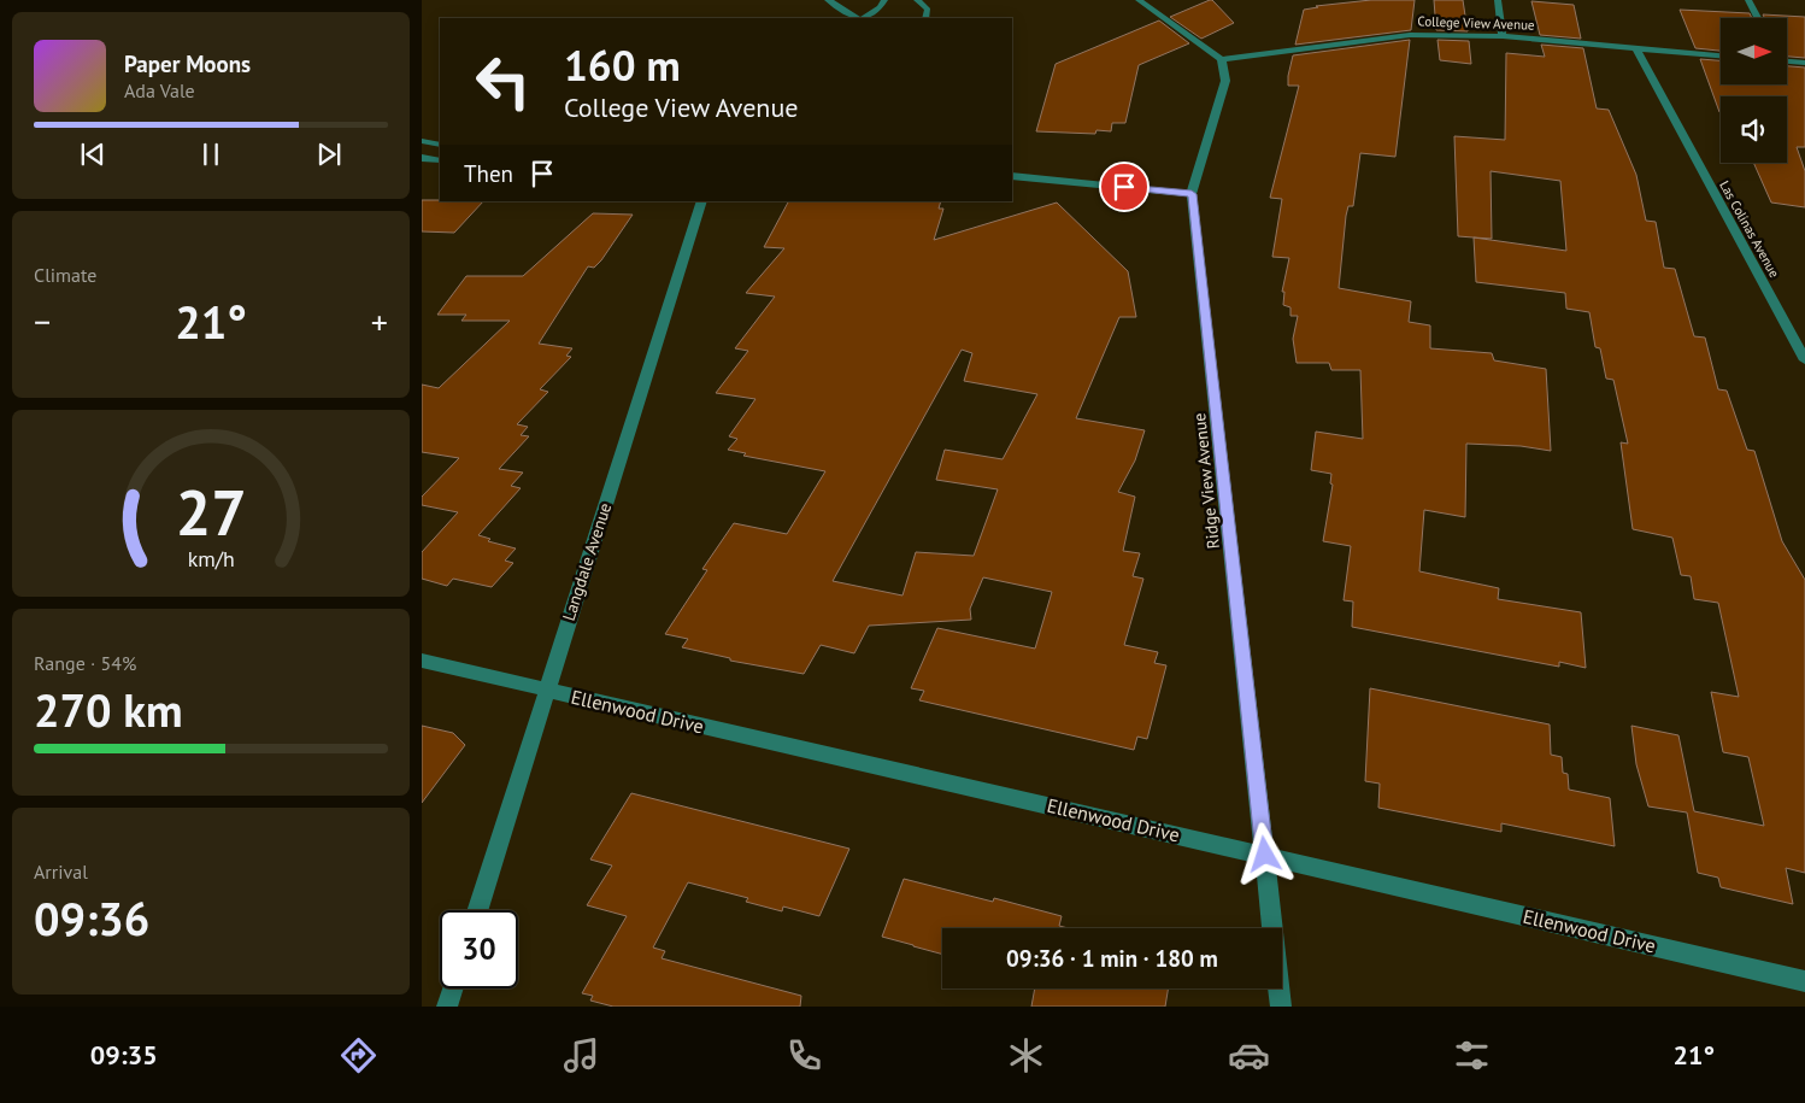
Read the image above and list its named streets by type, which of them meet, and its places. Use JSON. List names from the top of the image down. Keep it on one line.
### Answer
{"streets":{"street":["College View Avenue","Las Colinas Avenue","Ridge View Avenue","Langdale Avenue","Ellenwood Drive"]},"crossings":[["College View Avenue","Las Colinas Avenue"],["College View Avenue","Ridge View Avenue"],["Ridge View Avenue","Ellenwood Drive"],["Langdale Avenue","Ellenwood Drive"]],"north":"right","page":{"turn":["160 m","College View Avenue"],"song":["Paper Moons","Ada Vale"],"then":"Then","tile":["Climate",["Range · 54%","270 km"],["Arrival","09:36"]],"heat":["−","21°","+"],"limit":"30","trip":"09:36 · 1 min · 180 m","tabs":["09:35","21°"],"gauge":["27","km/h"]}}
